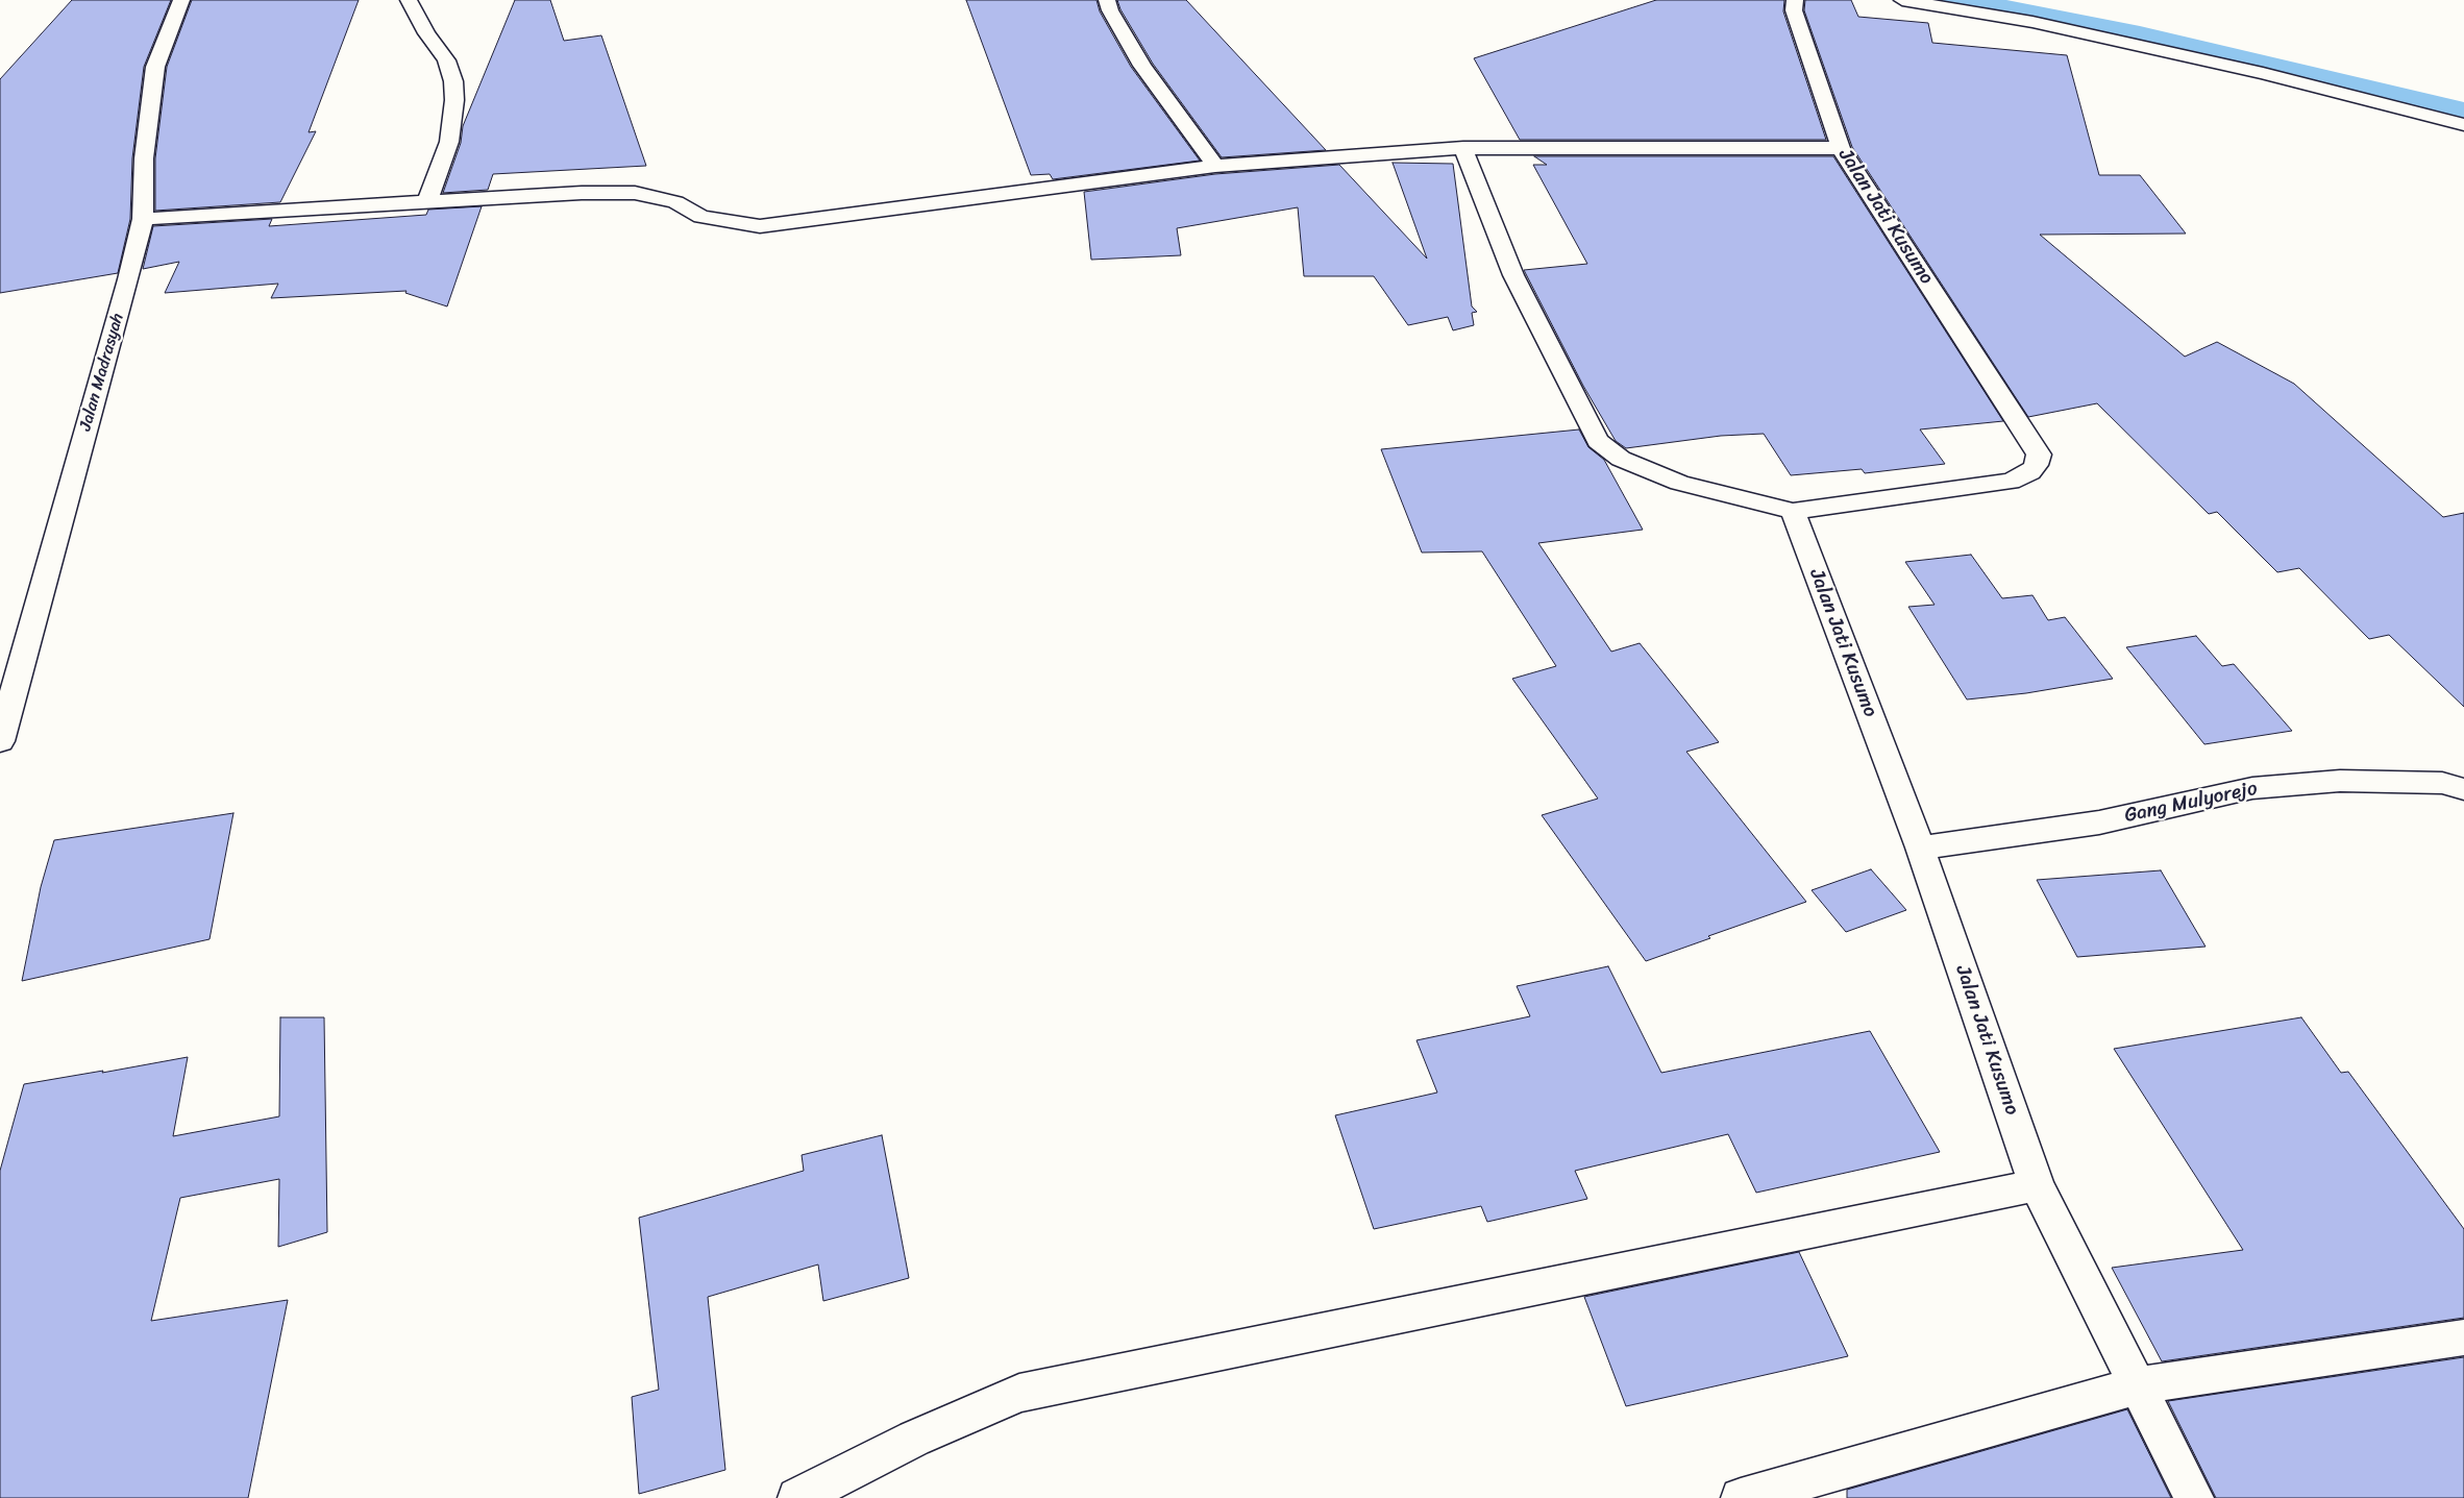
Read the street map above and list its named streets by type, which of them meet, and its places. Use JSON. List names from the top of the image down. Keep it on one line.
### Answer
{"streets":{"street":["Jalan Jati Kusumo","Jalan Madrasyah","Gang Mulyorejo"]},"crossings":[["Jalan Jati Kusumo","Gang Mulyorejo"]]}
